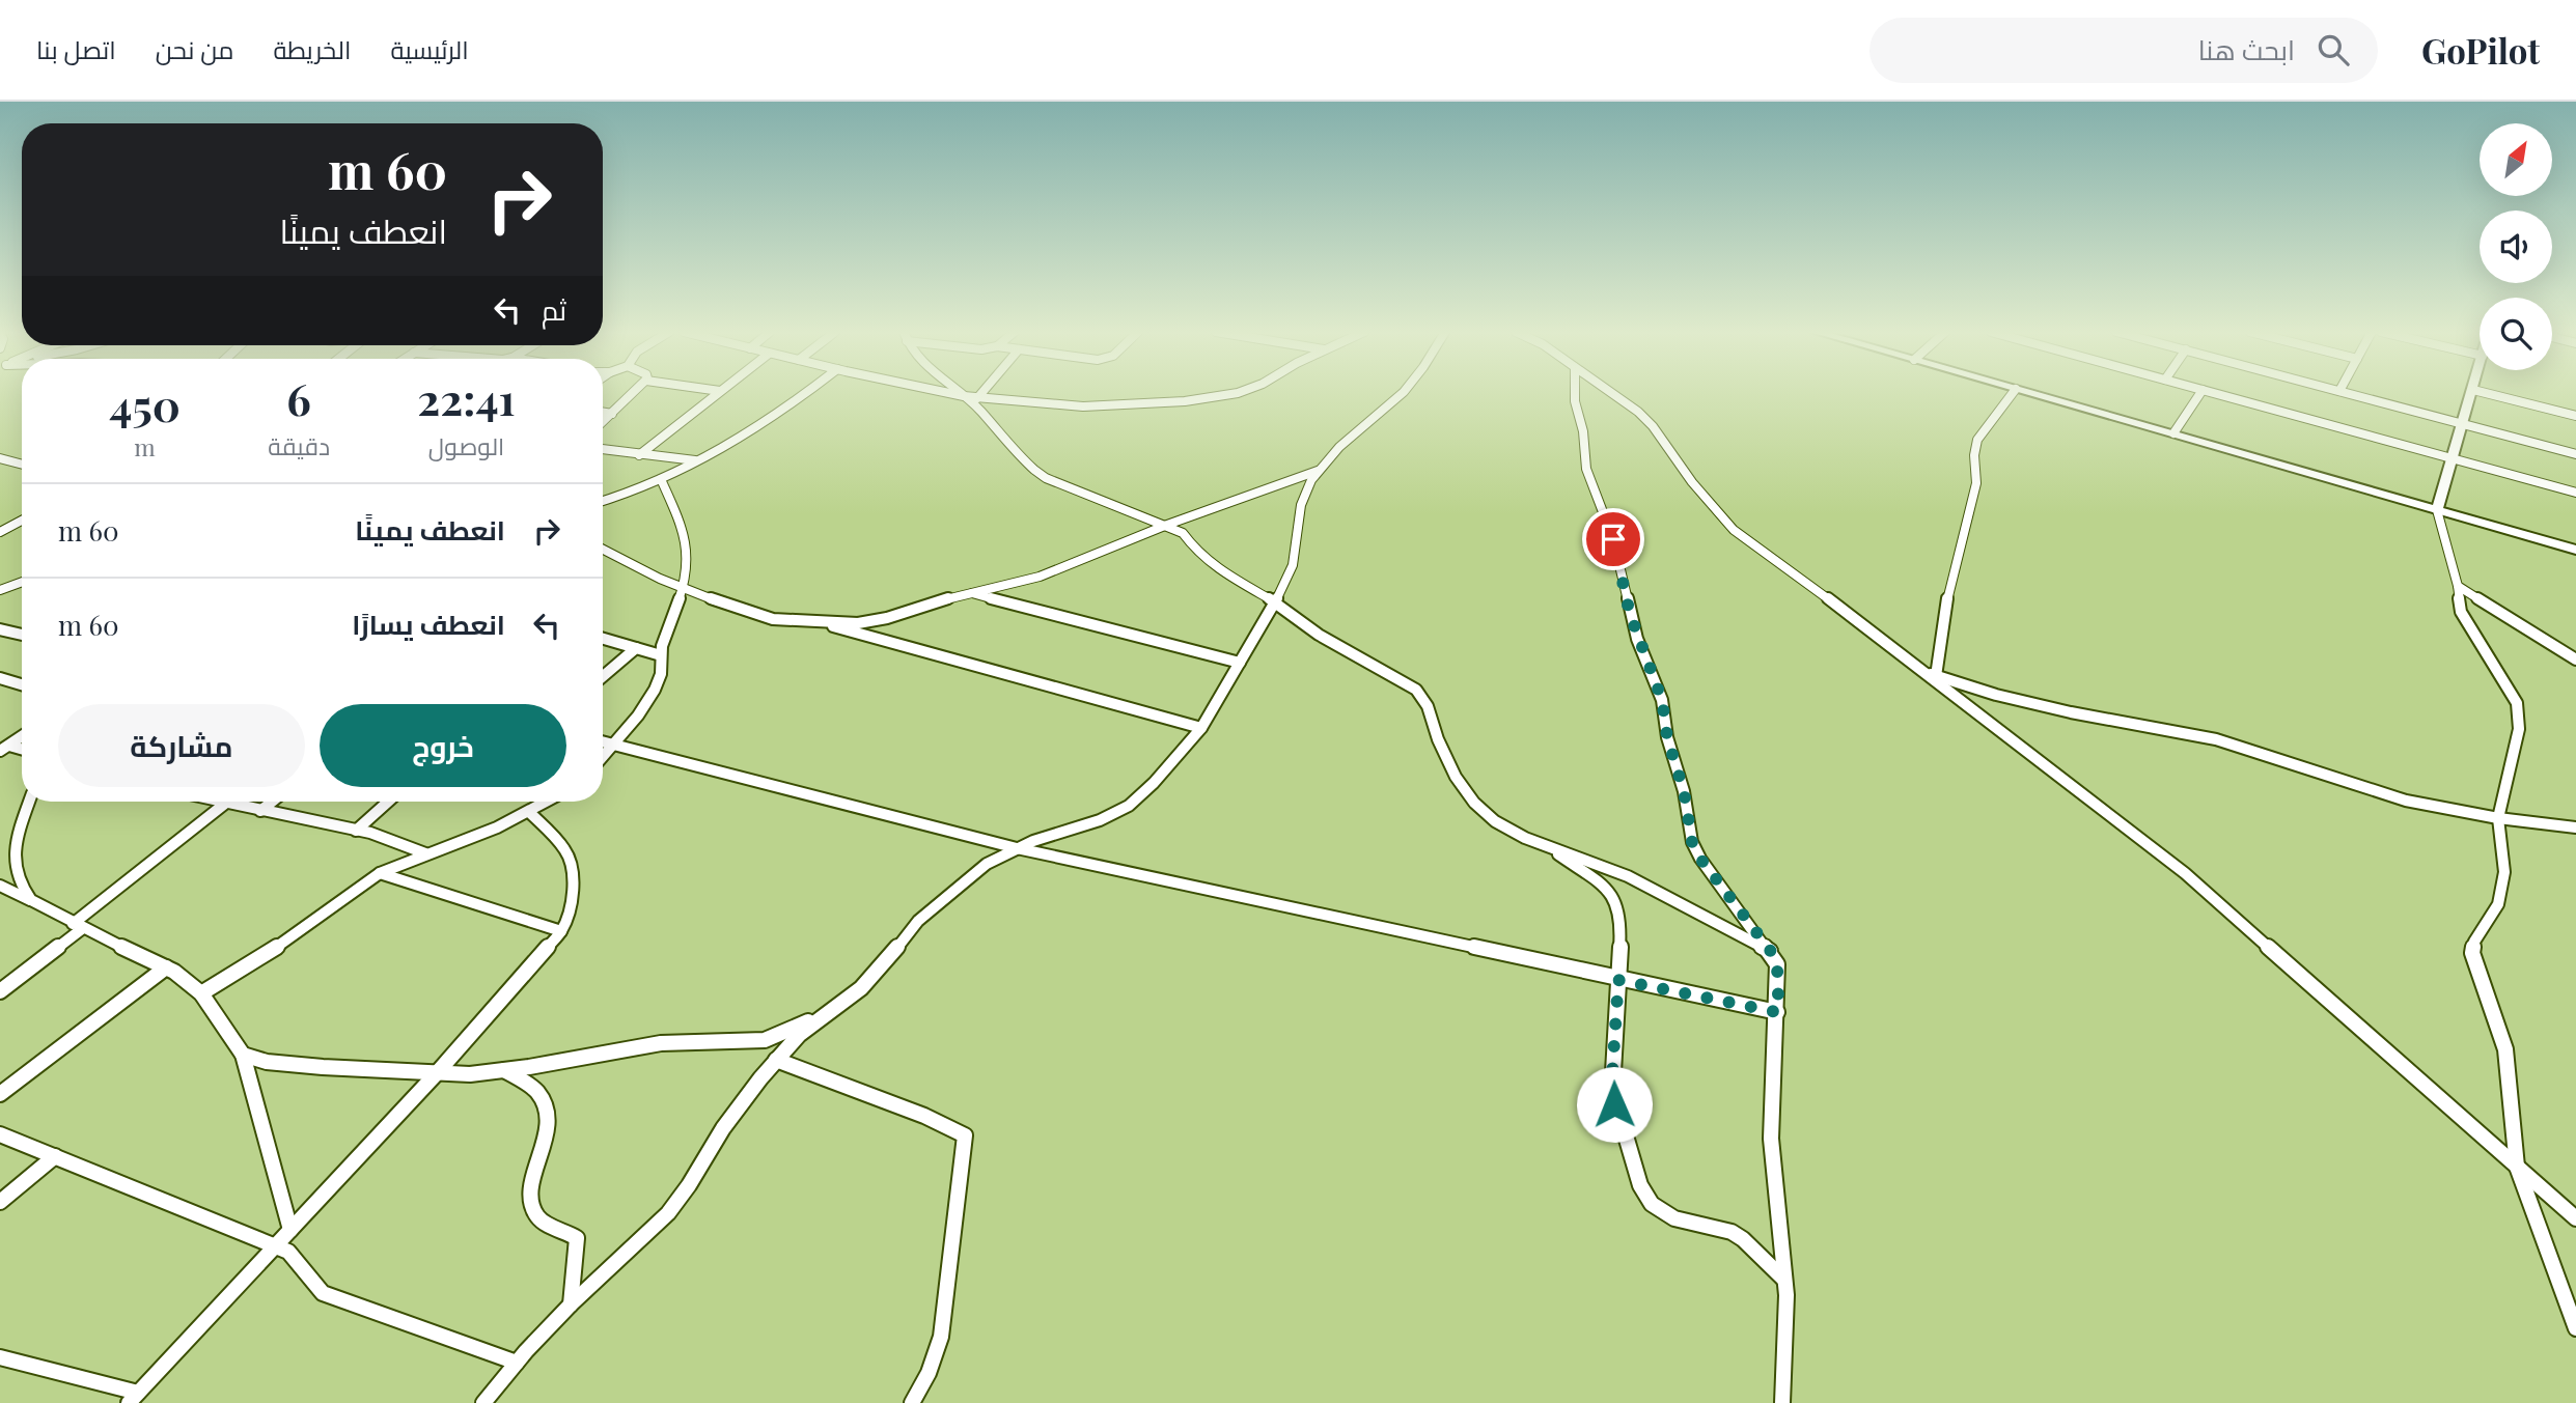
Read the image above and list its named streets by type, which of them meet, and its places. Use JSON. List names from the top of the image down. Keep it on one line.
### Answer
{"north":"top right","page":{"header":"GoPilot","search":"ابحث هنا","nav":["الرئيسية","الخريطة","من نحن","اتصل بنا"],"turn":["60 m","انعطف يمينًا"],"then":"ثم","eta":["22:41","الوصول","6","دقيقة","450","m"],"list":[{"name":"انعطف يمينًا","value":"60 m"},{"name":"انعطف يسارًا","value":"60 m"}],"buttons":["خروج","مشاركة"]}}
